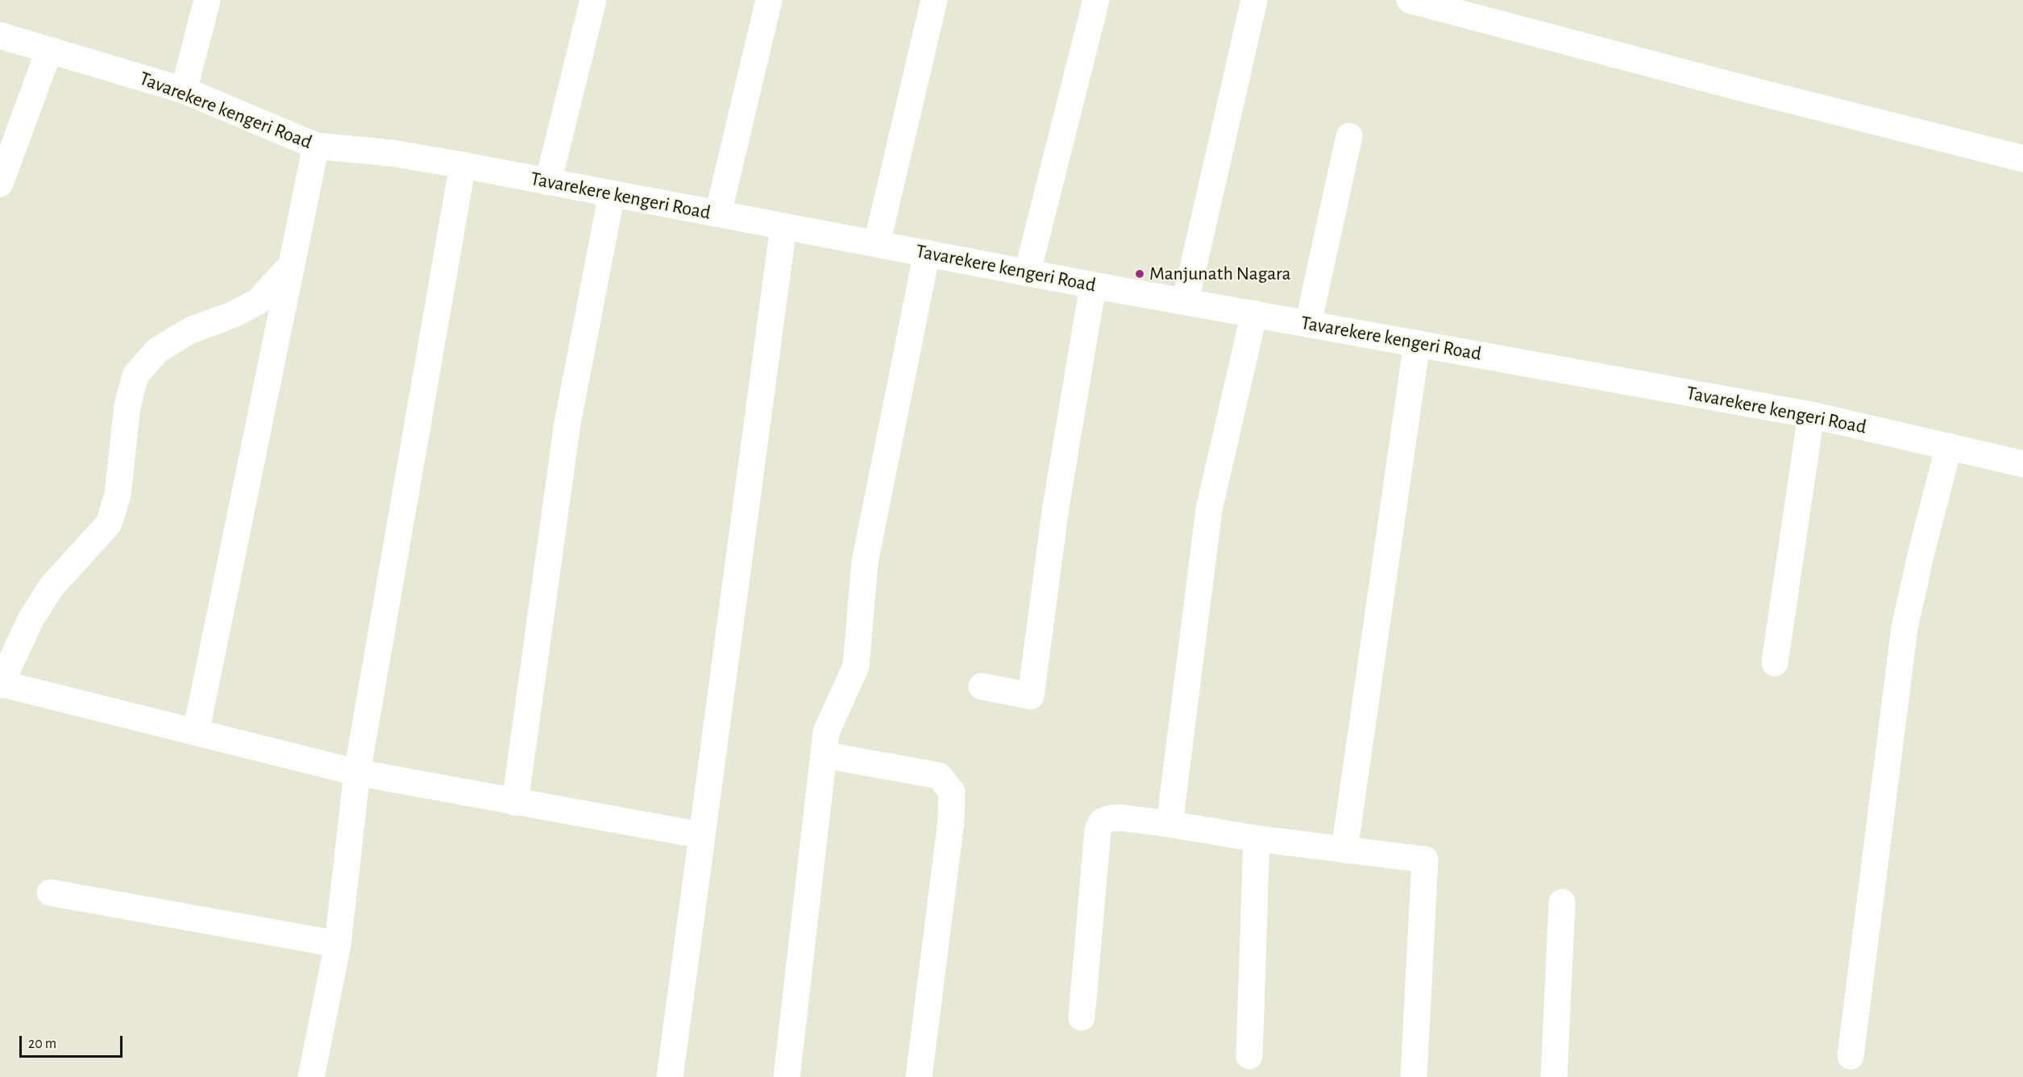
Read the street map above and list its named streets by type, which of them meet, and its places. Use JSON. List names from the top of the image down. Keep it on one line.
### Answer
{"streets":{"street":["Tavarekere kengeri Road"]},"places":["Manjunath Nagara"],"scale_bar":"20 m"}
